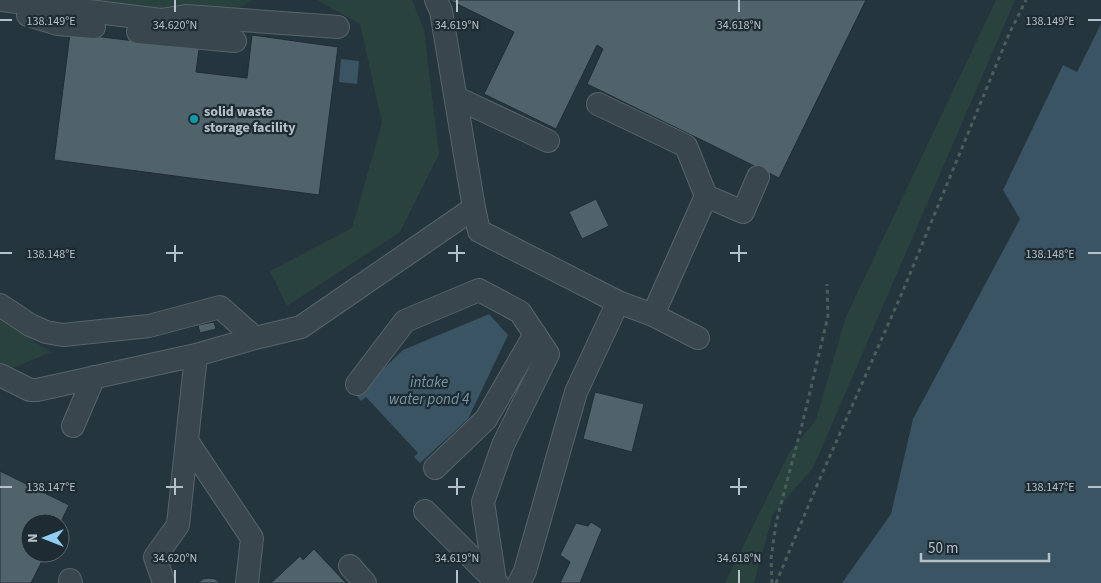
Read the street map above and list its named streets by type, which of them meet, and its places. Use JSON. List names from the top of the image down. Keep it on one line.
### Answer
{"water":["intake water pond 4"],"places":["solid waste storage facility"],"scale_bar":"50 m","north":"left","coordinates":["138.149°E","34.620°N","34.619°N","34.618°N","138.148°E","138.147°E"]}
